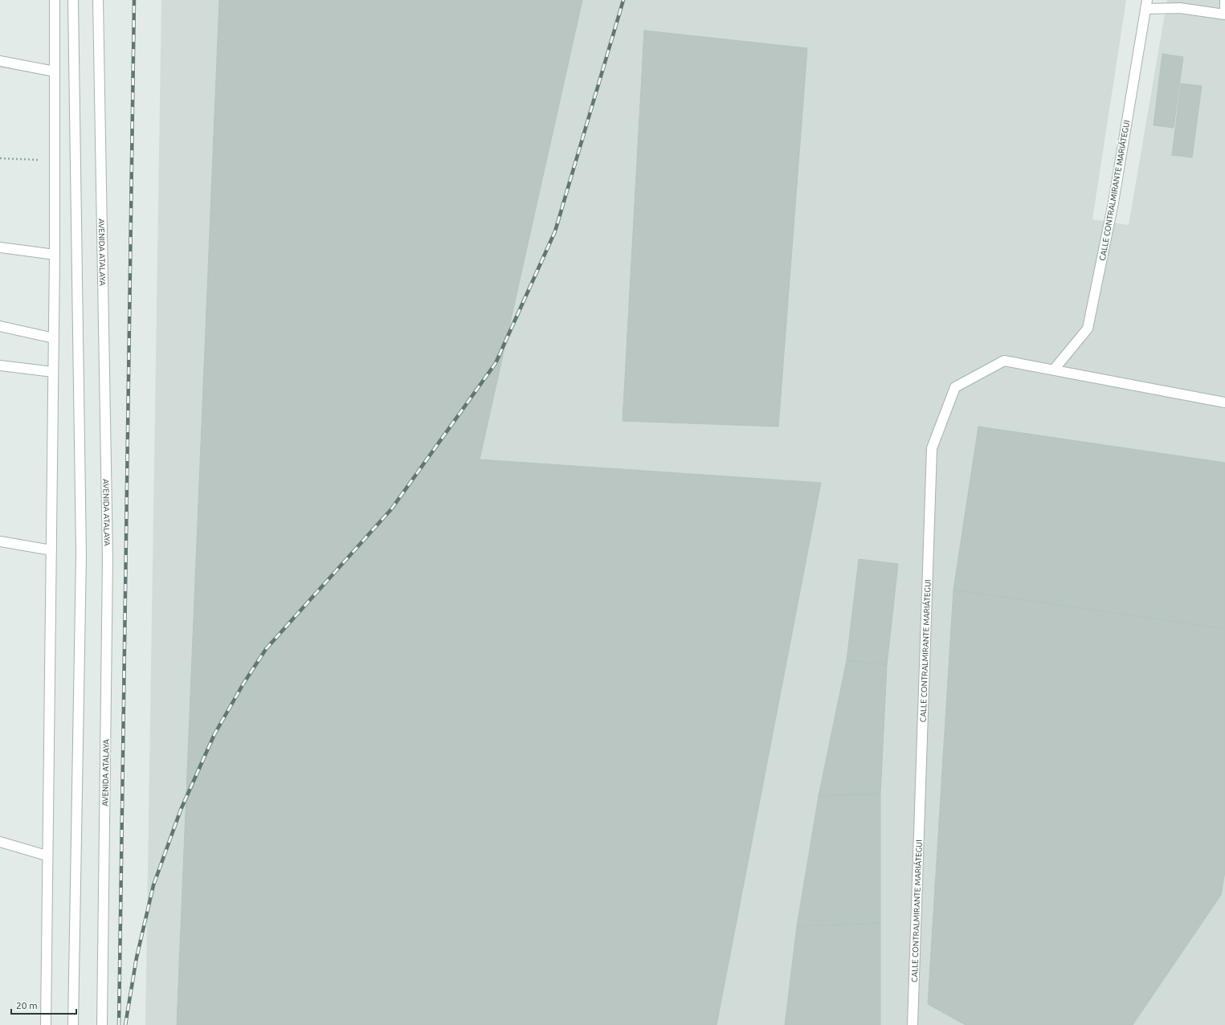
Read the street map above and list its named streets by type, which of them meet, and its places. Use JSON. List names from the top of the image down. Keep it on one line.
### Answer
{"streets":{"street":["CALLE CONTRALMIRANTE MARIÁTEGUI","AVENIDA ATALAYA"]},"scale_bar":"20 m"}
